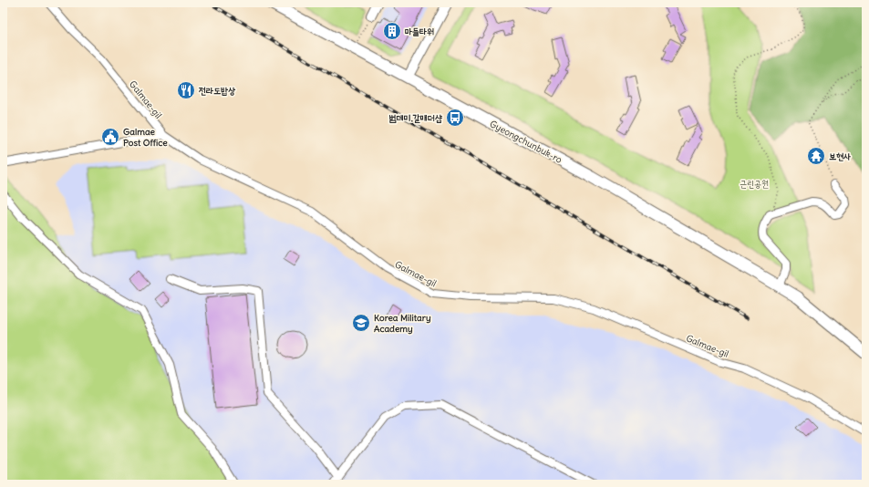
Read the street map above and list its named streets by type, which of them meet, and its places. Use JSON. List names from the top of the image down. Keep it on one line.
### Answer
{"streets":{"main road":["Gyeongchunbuk-ro"],"street":["Galmae-gil"]},"parks":["근린공원"],"places":{"building":["마들타워"],"restaurant":["전라도밥상"],"bus stop":["범데미.갈매더샵"],"public building":["Galmae Post Office"],"temple":["보현사"],"school or university":["Korea Military Academy"]}}
